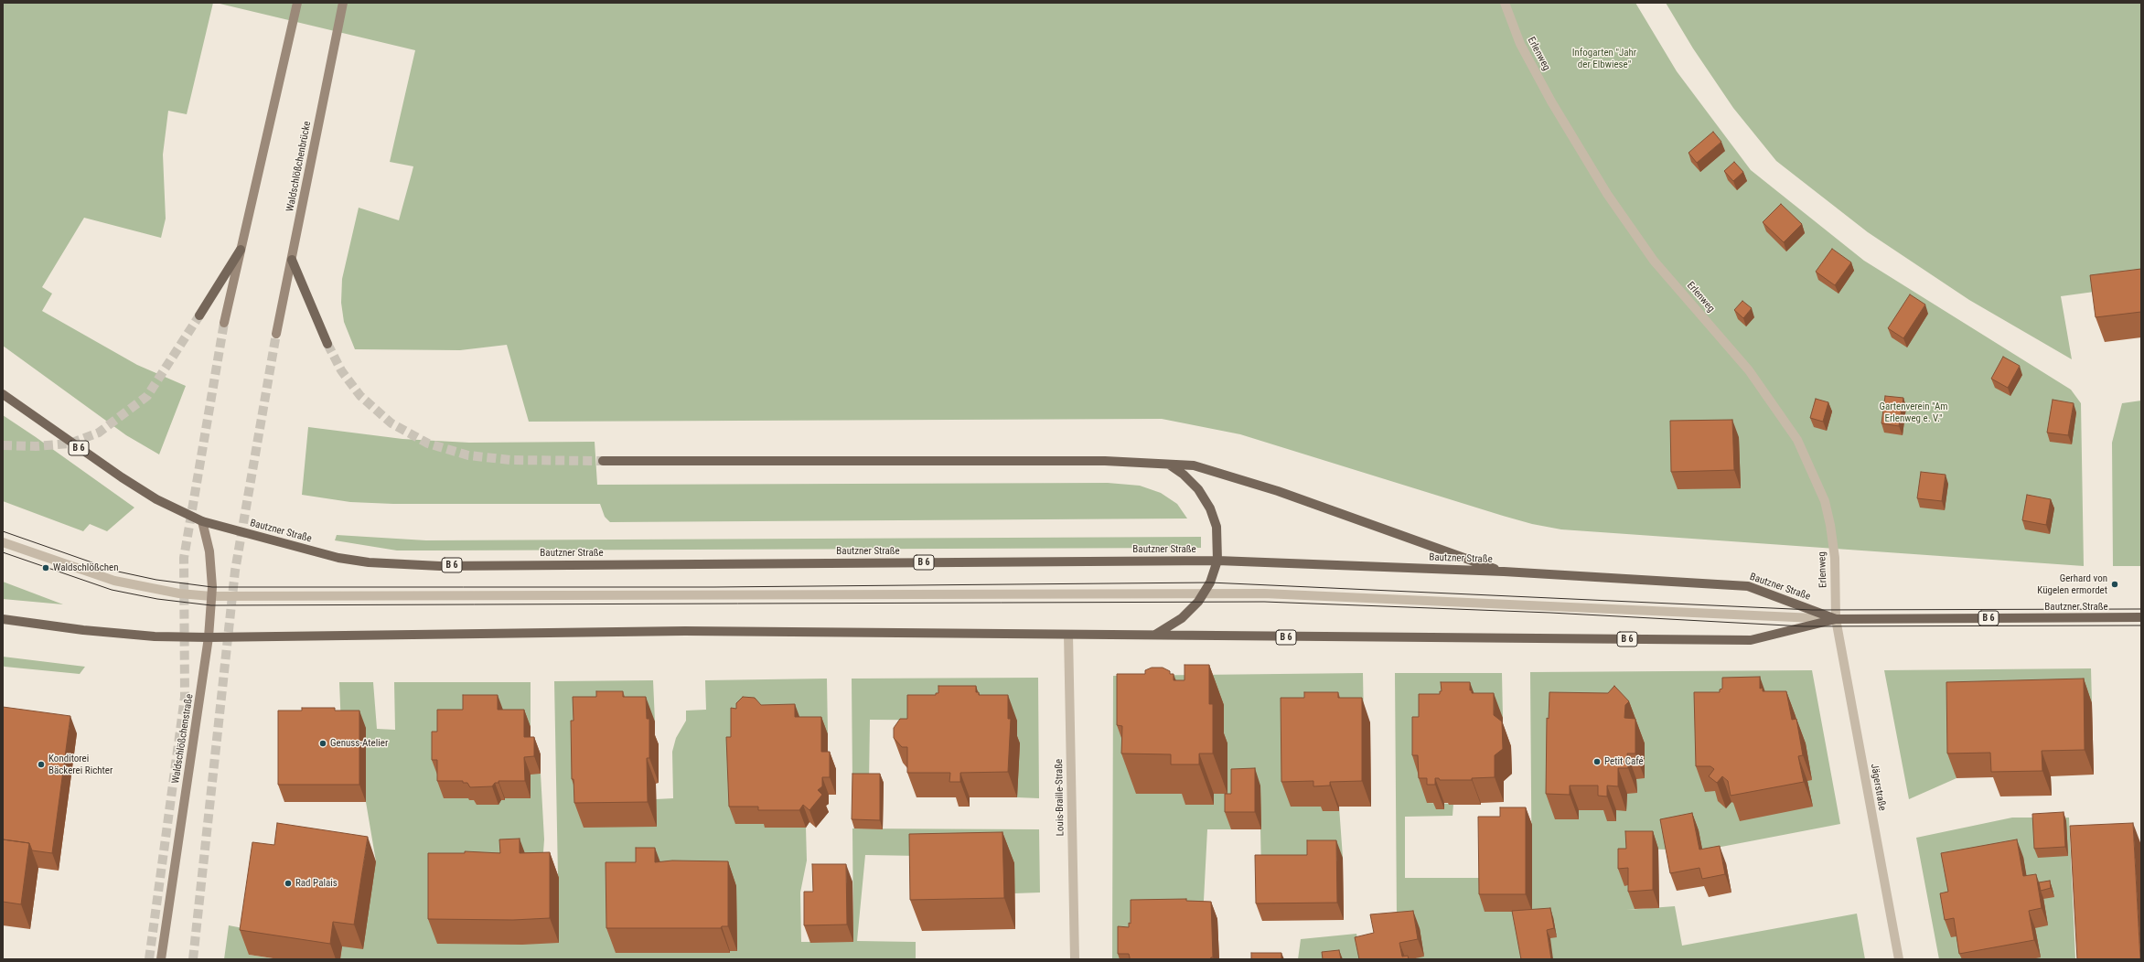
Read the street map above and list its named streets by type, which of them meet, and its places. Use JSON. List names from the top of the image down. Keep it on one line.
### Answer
{"streets":{"main road":["Waldschlößchenbrücke","B 6","Bautzner Straße","Waldschlößchenstraße"],"street":["Erlenweg","Jägerstraße","Louis-Braille-Straße"]},"crossings":[["Erlenweg","Bautzner Straße"],["Erlenweg","Jägerstraße"],["Bautzner Straße","Waldschlößchenstraße"],["Bautzner Straße","Jägerstraße"],["Bautzner Straße","Louis-Braille-Straße"]],"parks":["Infogarten \"Jahr der Elbwiese\"","Gartenverein \"Am Erlenweg e. V.\""],"places":["Waldschlößchen","Gerhard von Kügelen ermordet","Genuss-Atelier","Petit Café","Konditorei Bäckerei Richter","Rad Palais"]}
